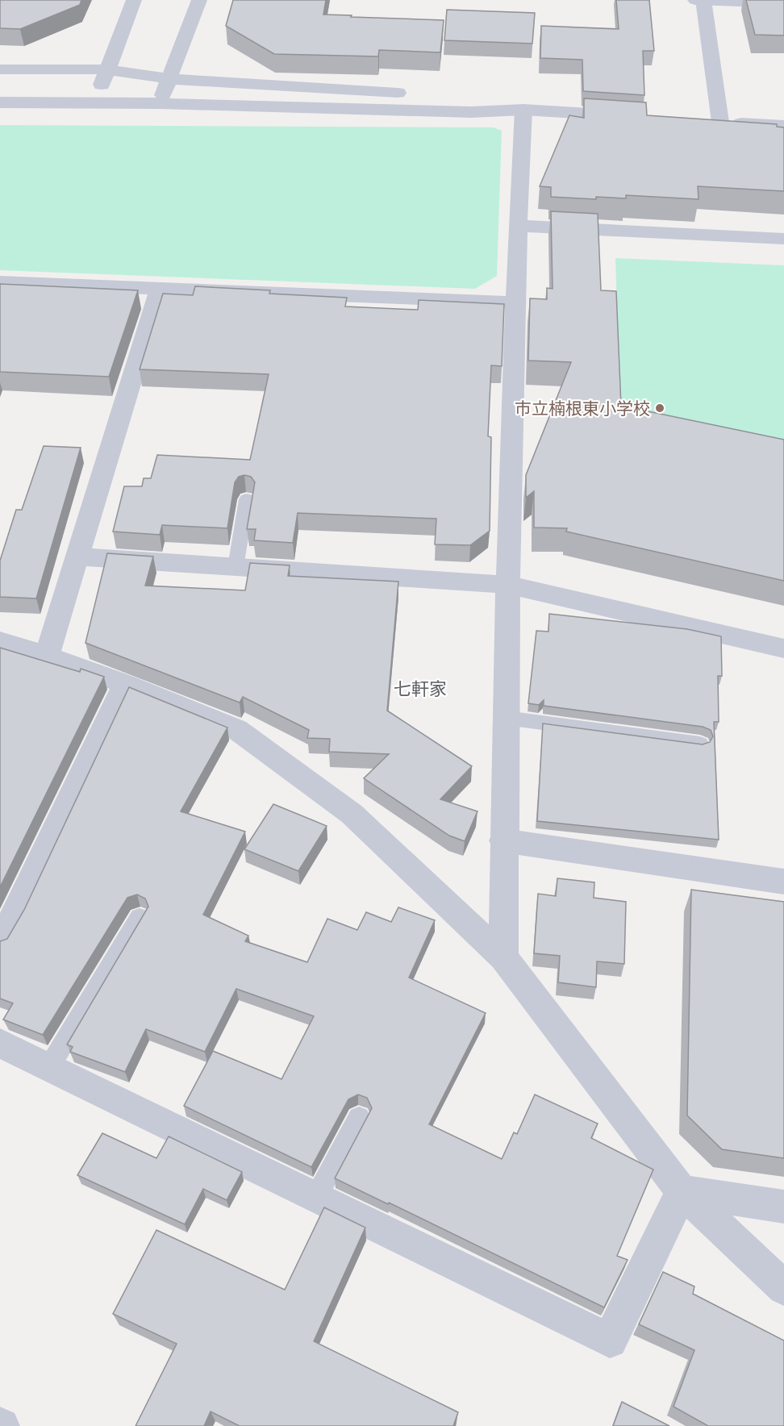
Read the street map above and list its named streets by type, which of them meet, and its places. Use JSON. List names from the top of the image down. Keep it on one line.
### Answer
{"districts":["七軒家"],"places":["市立楠根東小学校"]}
